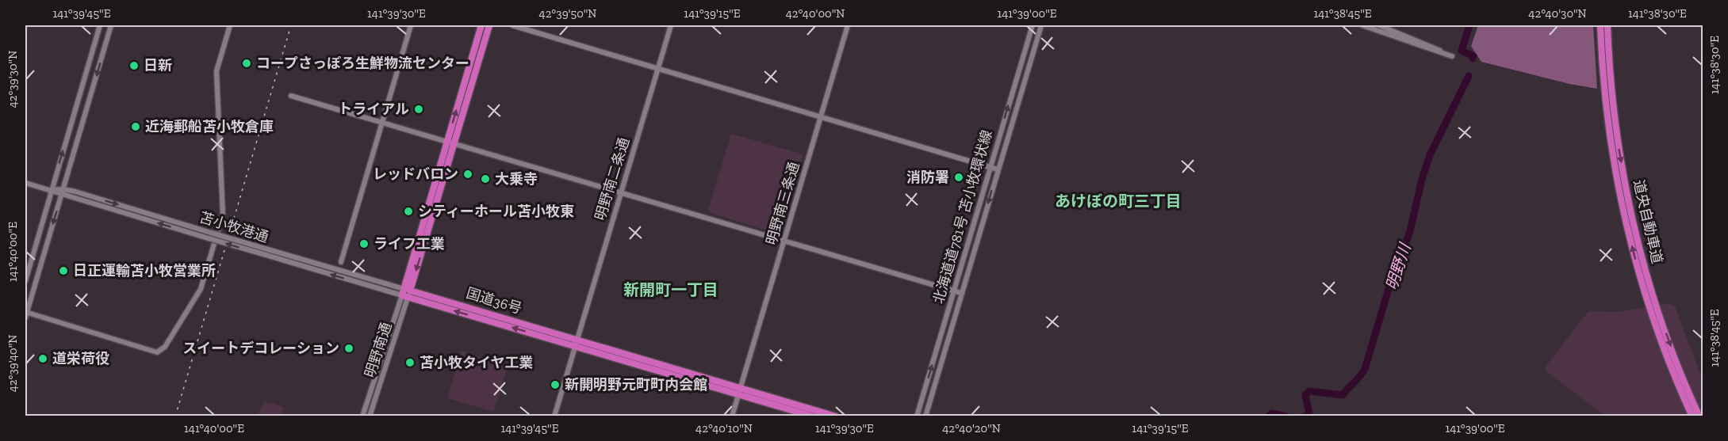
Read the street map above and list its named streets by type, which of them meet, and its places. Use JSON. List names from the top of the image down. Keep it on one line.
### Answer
{"streets":{"highway":["道央自動車道","国道36号"],"street":["明野南二条通","明野南三条通","北海道道781号 苫小牧環状線","苫小牧港通","明野南通"]},"crossings":[["明野南二条通","国道36号"],["明野南三条通","国道36号"],["苫小牧港通","国道36号"],["苫小牧港通","明野南通"],["国道36号","明野南通"]],"districts":["あけぼの町三丁目","新開町一丁目"],"water":["明野川"],"places":["コープさっぽろ生鮮物流センター","日新","トライアル","近海郵船苫小牧倉庫","レッドバロン","消防署","大乗寺","シティーホール苫小牧東","ライフ工業","日正運輸苫小牧営業所","スイートデコレーション","道栄荷役","苫小牧タイヤ工業","新開明野元町町内会館"],"coordinates":["141°39'45\"E","141°39'30\"E","42°39'50\"N","141°39'15\"E","42°40'00\"N","141°39'00\"E","141°38'45\"E","42°40'30\"N","141°38'30\"E","42°39'30\"N","141°40'00\"E","42°39'40\"N","42°40'10\"N","42°40'20\"N"]}
